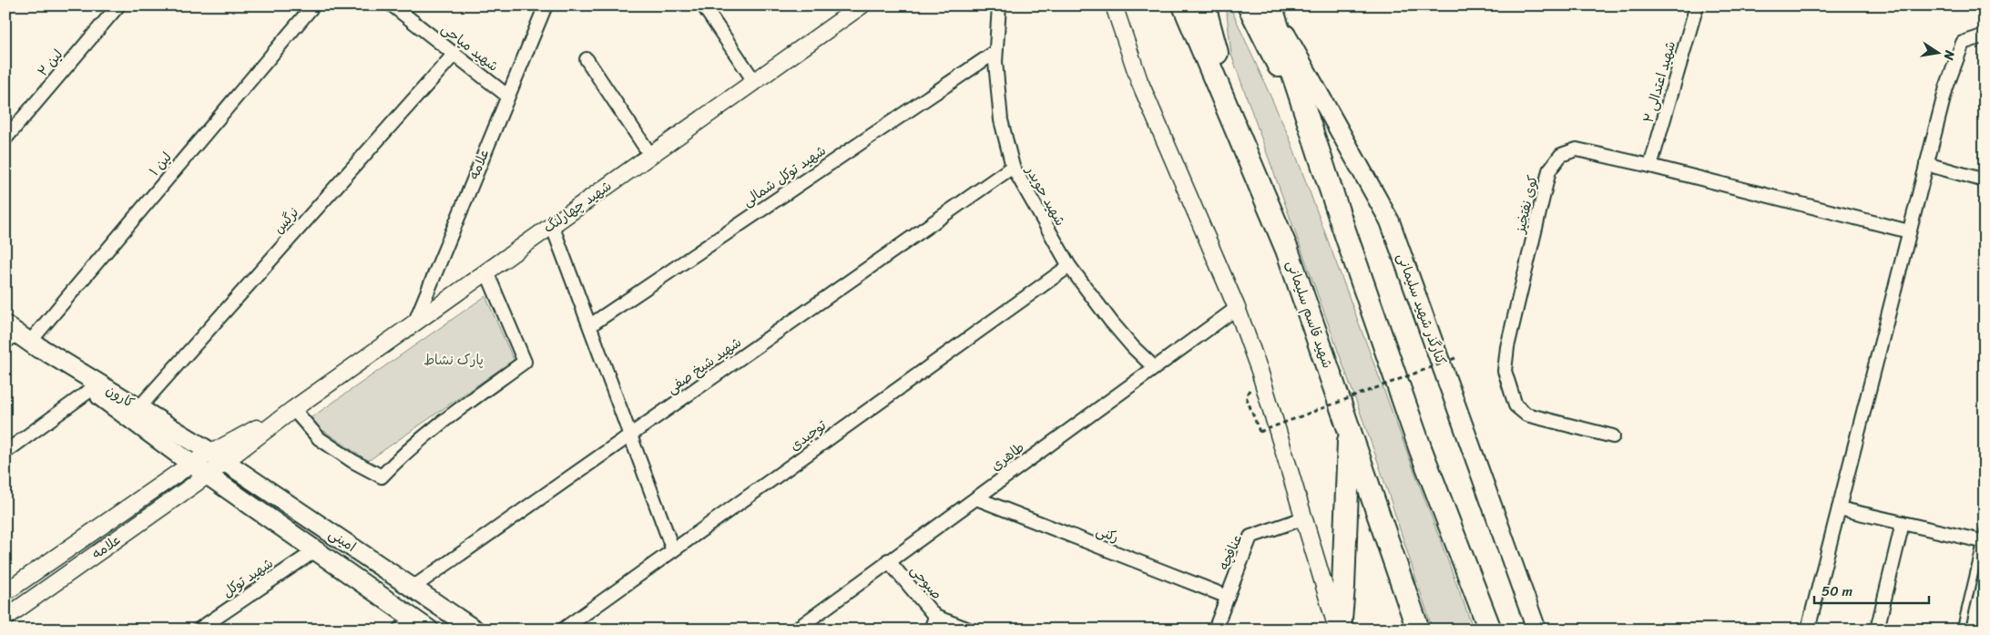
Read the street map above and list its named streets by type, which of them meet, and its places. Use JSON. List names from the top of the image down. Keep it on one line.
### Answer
{"streets":{"highway":["شهید قاسم سلیمانی"],"main road":["کنارگذر شهید سلیمانی","کارون","امینی"],"street":["شهید میاحی","لین ۲","شهید اعتدالی ۲","لین ۱","علامه","شهید توکل شمالی","شهید حویدر","کوی نفتخیز","شهید چهارلنگ","نرگس","شهید شیخ صفی","توحیدی","طاهری","رکنی","عنافچه","شهید توکل","صبوحی"]},"crossings":[["شهید میاحی","علامه"],["شهید میاحی","نرگس"],["شهید اعتدالی ۲","کوی نفتخیز"],["لین ۱","کارون"],["علامه","شهید چهارلنگ"],["علامه","کارون"],["علامه","امینی"],["شهید توکل شمالی","شهید حویدر"],["شهید حویدر","شهید شیخ صفی"],["شهید حویدر","توحیدی"],["شهید حویدر","طاهری"],["شهید چهارلنگ","کارون"],["شهید چهارلنگ","امینی"],["نرگس","کارون"],["شهید شیخ صفی","امینی"],["کارون","امینی"],["طاهری","رکنی"],["طاهری","صبوحی"],["رکنی","عنافچه"],["امینی","شهید توکل"]],"parks":["پارک نشاط"],"scale_bar":"50 m","north":"right"}
